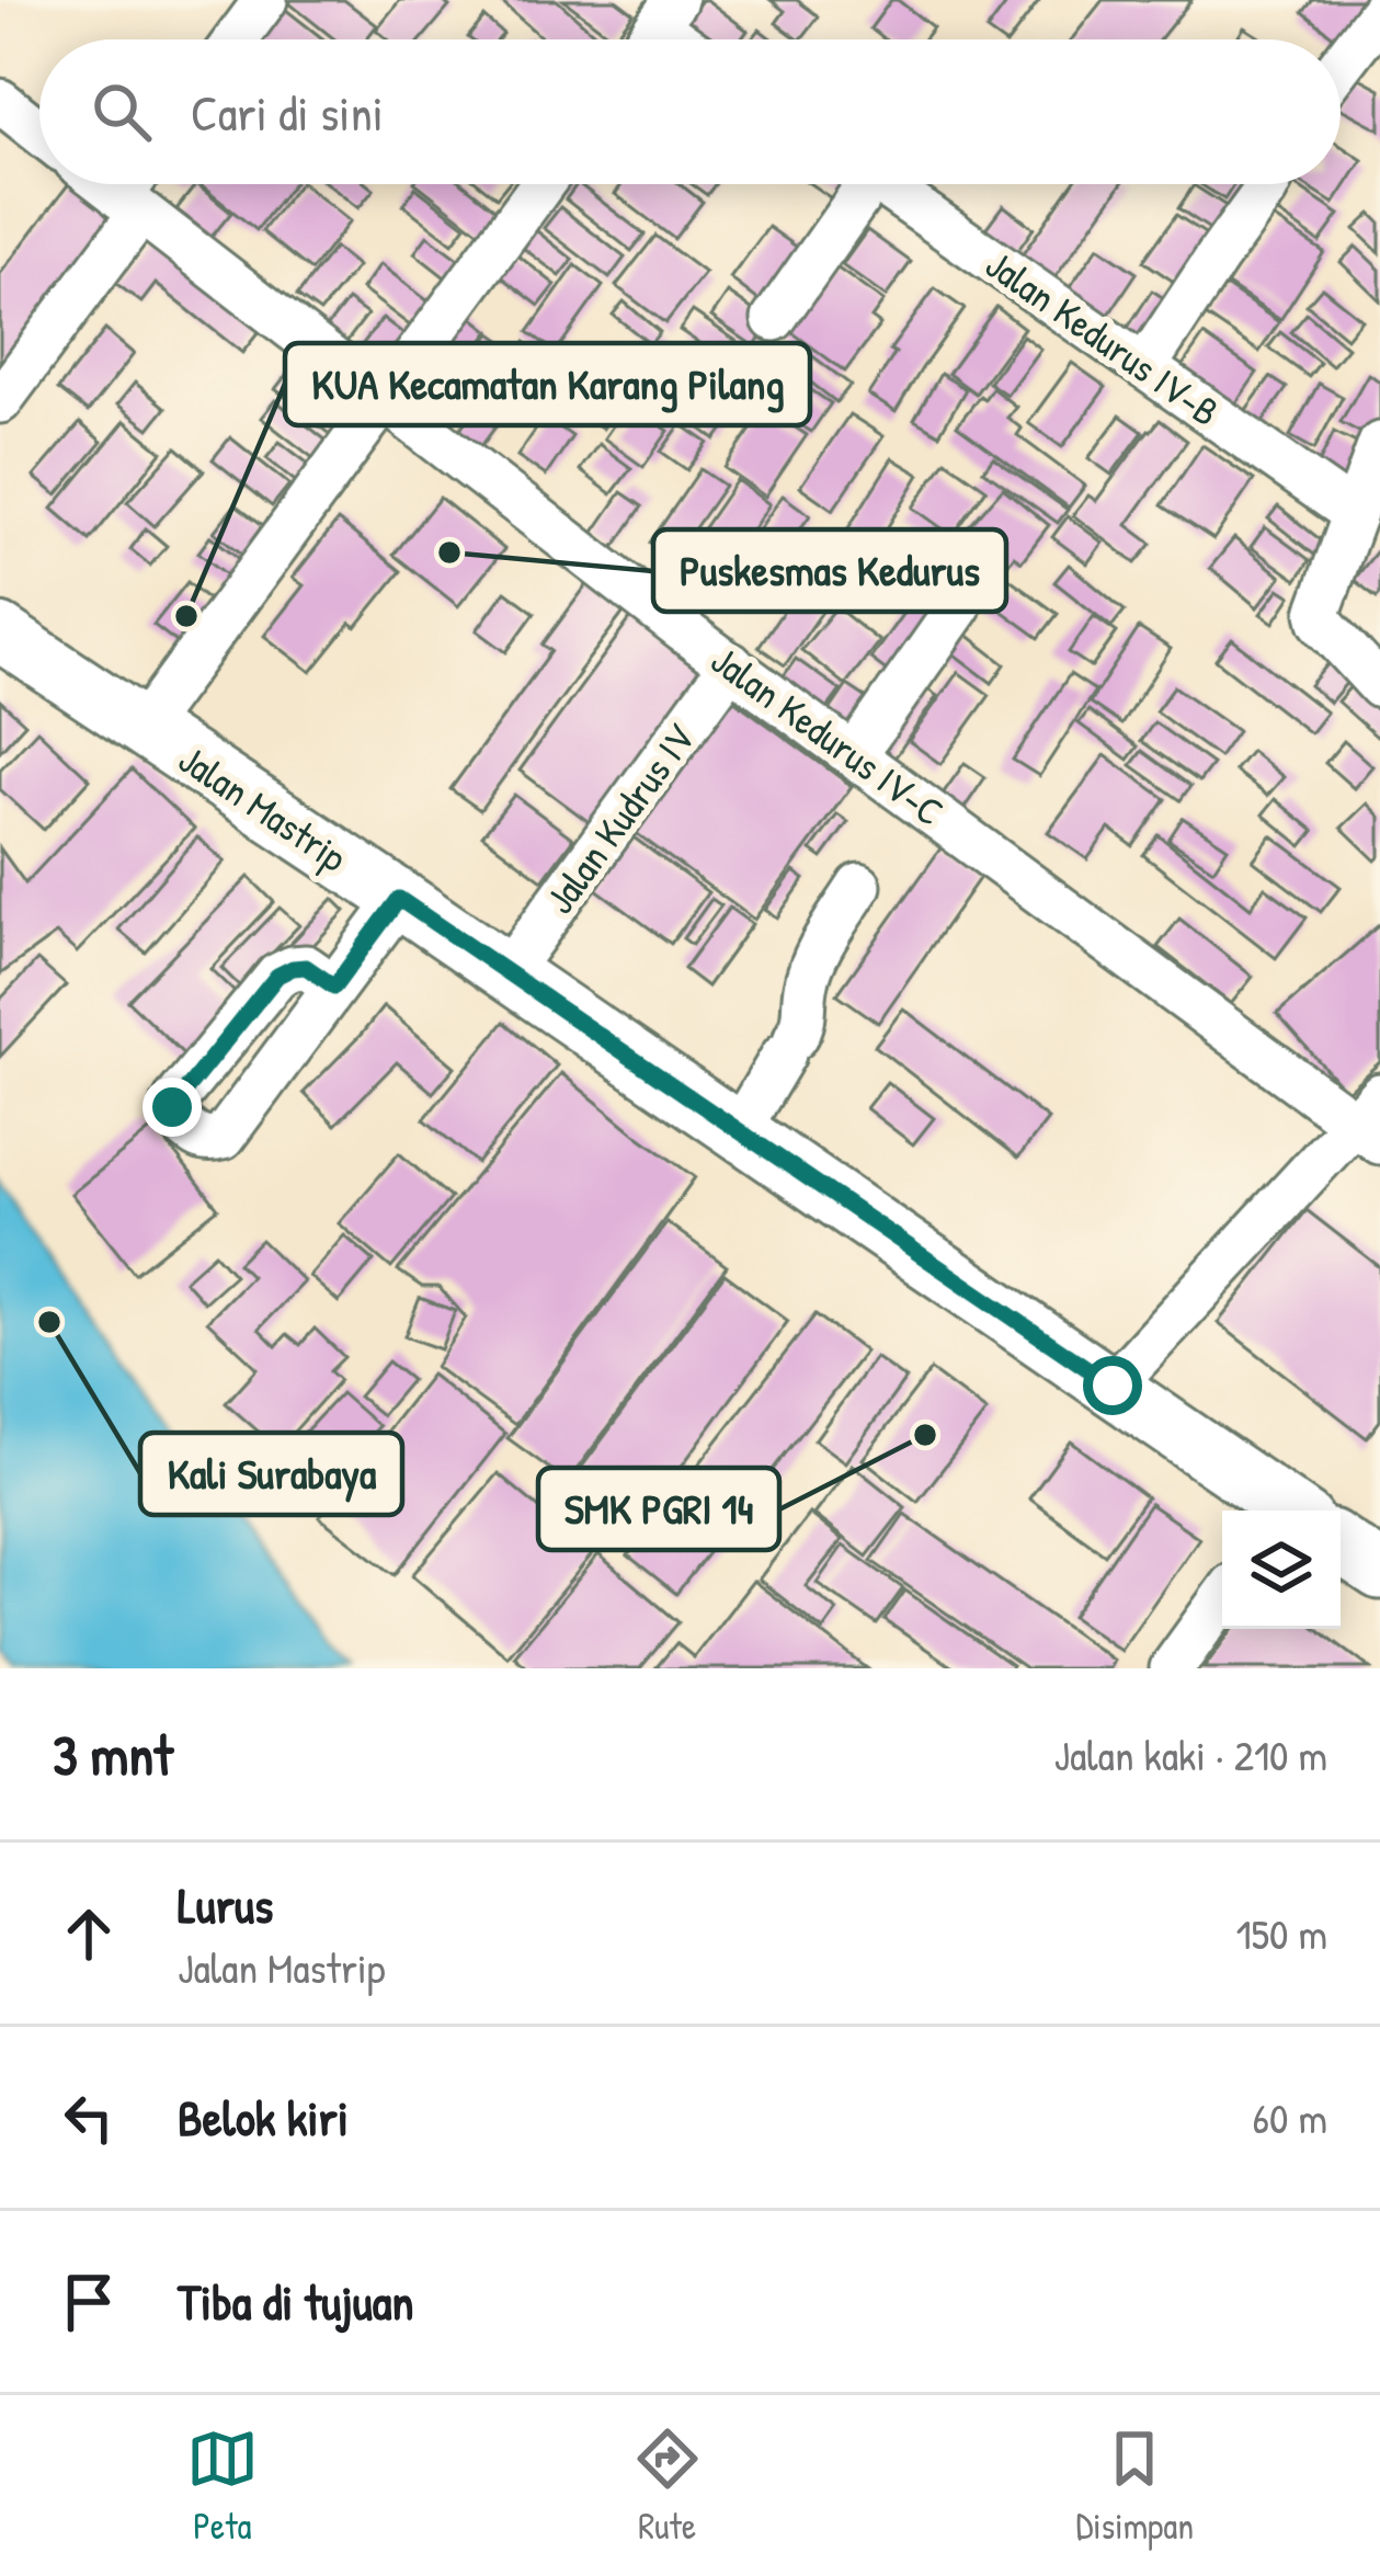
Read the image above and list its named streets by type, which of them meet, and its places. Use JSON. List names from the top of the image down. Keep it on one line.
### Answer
{"streets":{"main road":["Jalan Mastrip"],"street":["Jalan Kedurus IV-B","Jalan Kedurus IV-C","Jalan Kudrus IV"]},"crossings":[["Jalan Kedurus IV-C","Jalan Kudrus IV"],["Jalan Mastrip","Jalan Kudrus IV"]],"places":["Puskesmas Kedurus","KUA Kecamatan Karang Pilang","Kali Surabaya","SMK PGRI 14"],"page":{"search":"Cari di sini","heading":["3 mnt","Jalan kaki · 210 m"],"list":[["Lurus","Jalan Mastrip","150 m"],["Belok kiri","60 m"],"Tiba di tujuan"],"nav":["Peta","Rute","Disimpan"]}}
